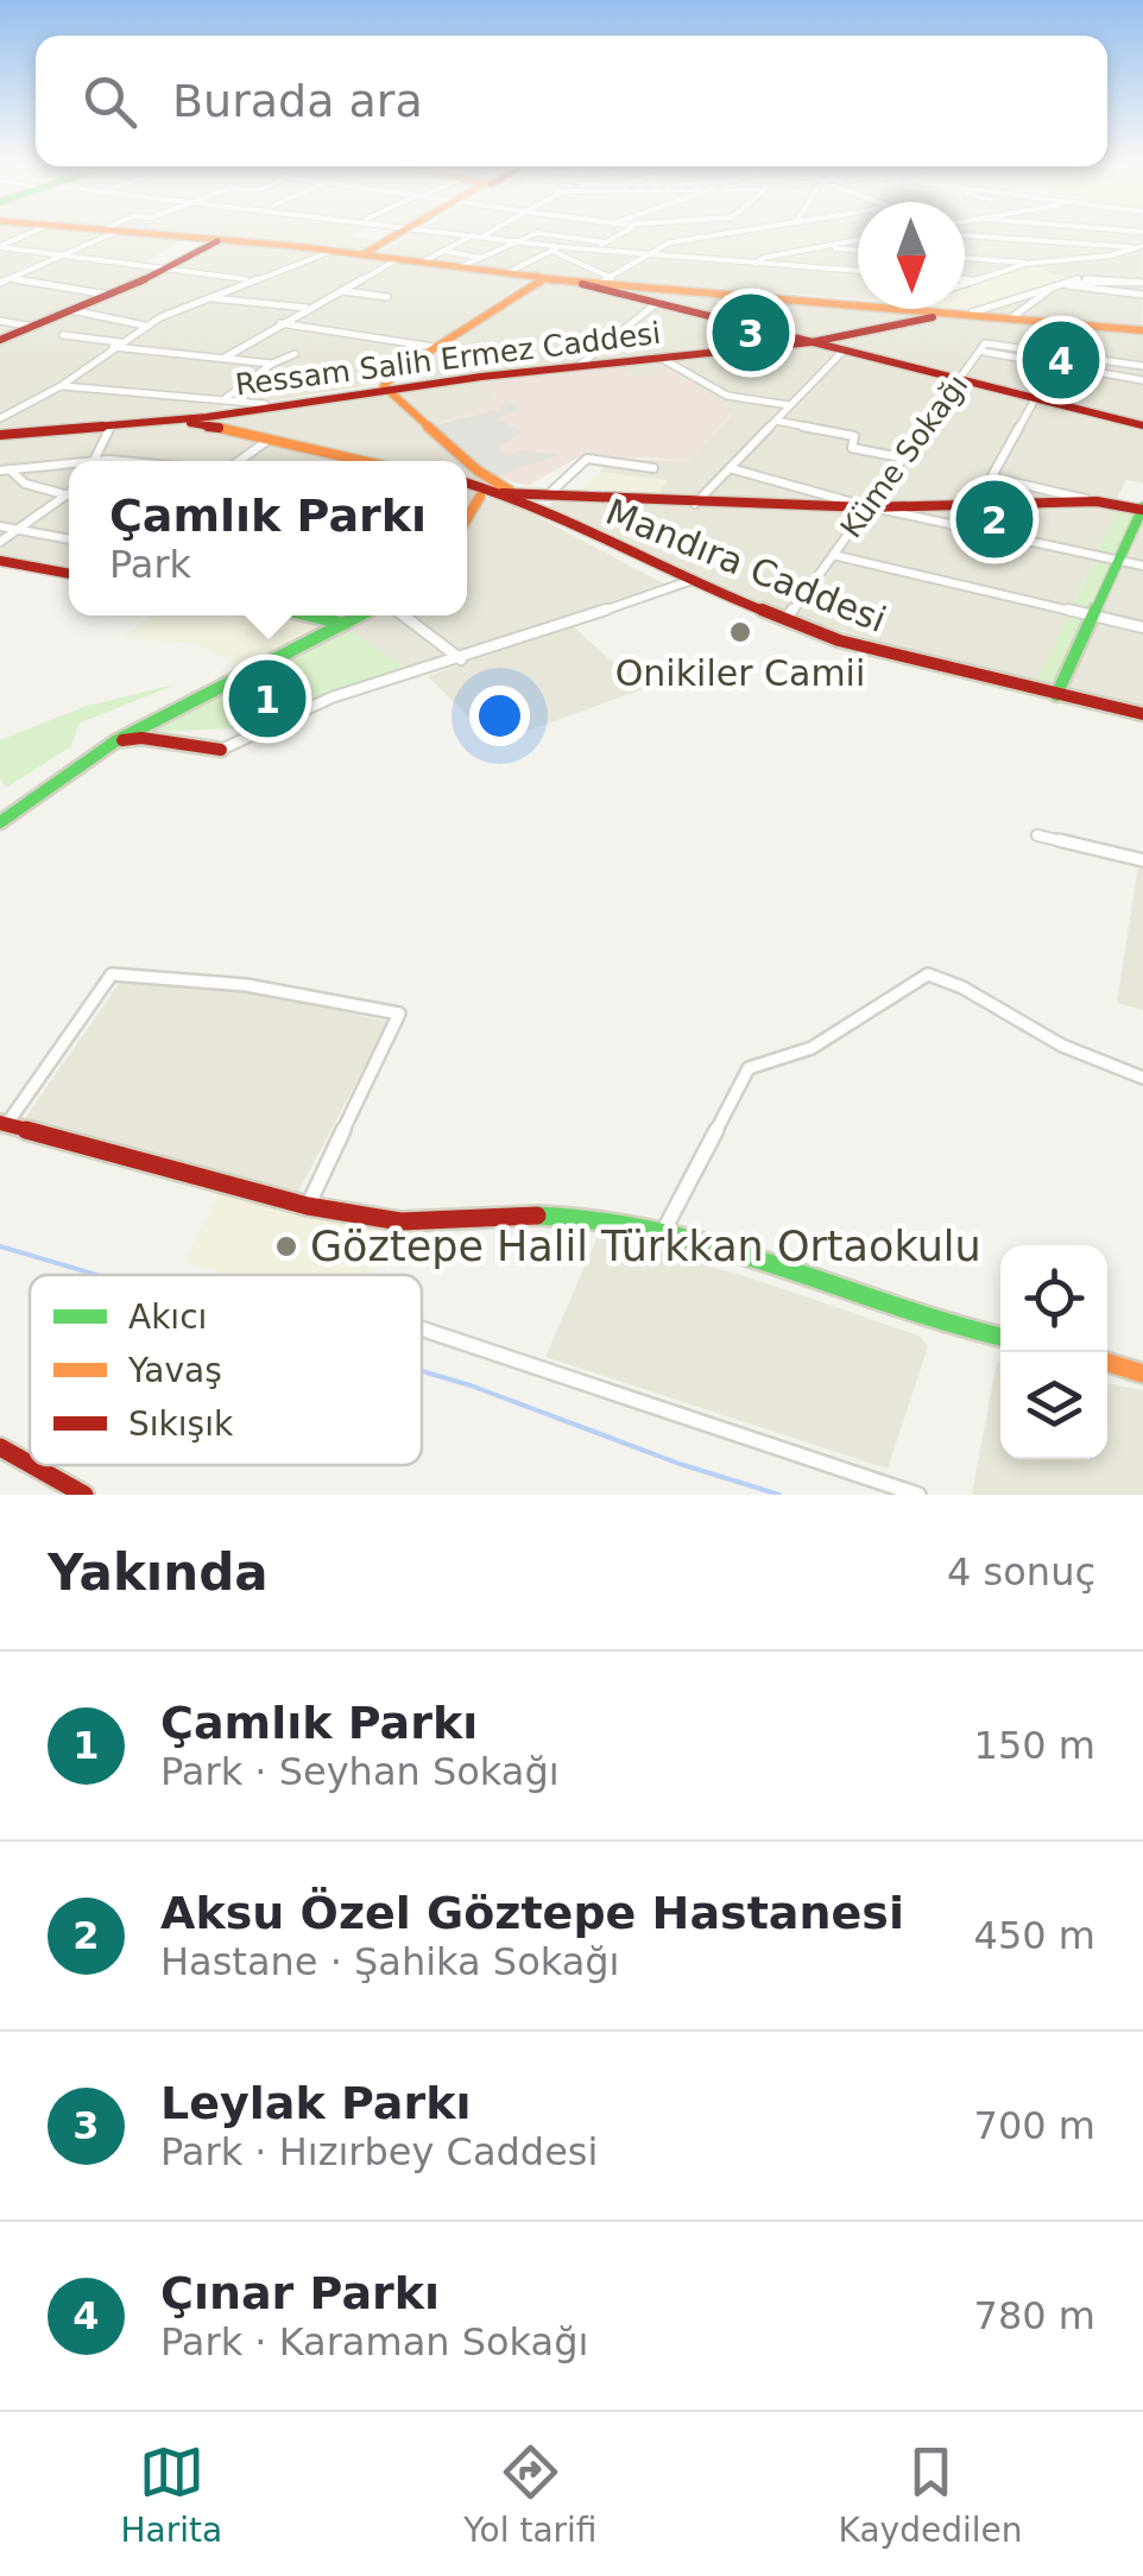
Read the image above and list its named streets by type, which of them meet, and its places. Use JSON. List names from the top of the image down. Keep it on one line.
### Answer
{"streets":{"main road":["Ressam Salih Ermez Caddesi","Mandıra Caddesi"],"street":["Küme Sokağı"]},"crossings":[["Küme Sokağı","Mandıra Caddesi"]],"places":["Onikiler Camii","Göztepe Halil Türkkan Ortaokulu"],"legend":["Akıcı","Yavaş","Sıkışık"],"north":"bottom","page":{"search":"Burada ara","pins":["3","4","2","1"],"popup":["Çamlık Parkı","Park"],"heading":["Yakında","4 sonuç"],"list":[{"mark":"1","name":"Çamlık Parkı","note":"Park · Seyhan Sokağı","value":"150 m"},{"mark":"2","name":"Aksu Özel Göztepe Hastanesi","note":"Hastane · Şahika Sokağı","value":"450 m"},{"mark":"3","name":"Leylak Parkı","note":"Park · Hızırbey Caddesi","value":"700 m"},{"mark":"4","name":"Çınar Parkı","note":"Park · Karaman Sokağı","value":"780 m"}],"nav":["Harita","Yol tarifi","Kaydedilen"]}}
